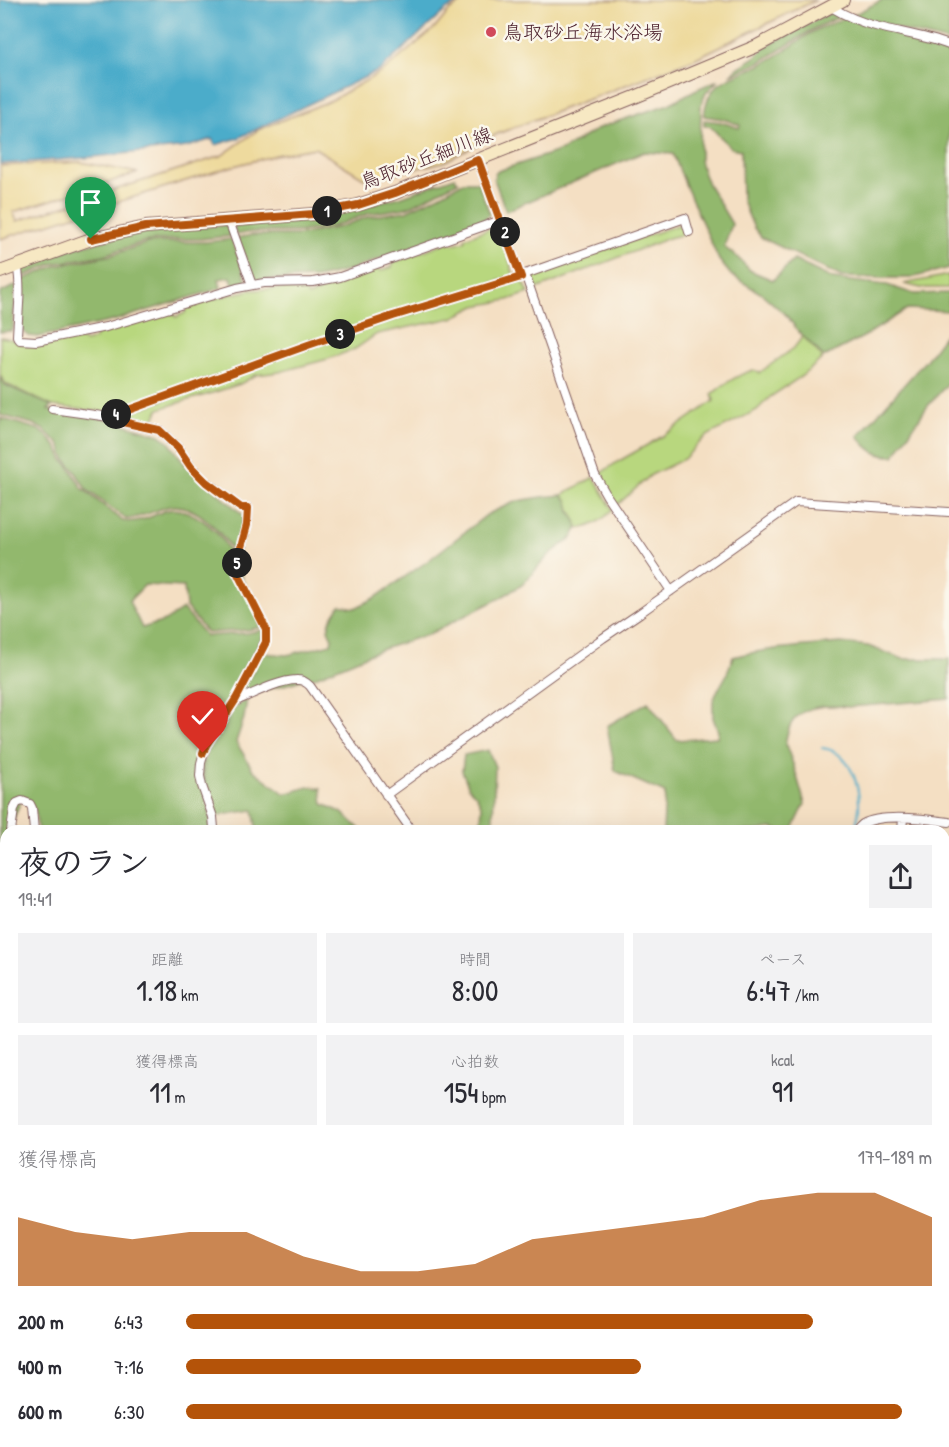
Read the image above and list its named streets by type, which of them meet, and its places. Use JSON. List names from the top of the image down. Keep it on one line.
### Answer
{"streets":{"main road":["鳥取砂丘細川線"]},"places":["鳥取砂丘海水浴場"],"page":{"pins":["1","2","3","4","5"],"heading":["夜のラン","19:41"],"stats":[["距離","1.18 km"],["時間","8:00"],["ペース","6:47 /km"],["獲得標高","11 m"],["心拍数","154 bpm"],["kcal","91"]],"chart":["獲得標高","179–189 m"],"list":[{"name":"200 m","note":"6:43"},{"name":"400 m","note":"7:16"},{"name":"600 m","note":"6:30"}]}}
